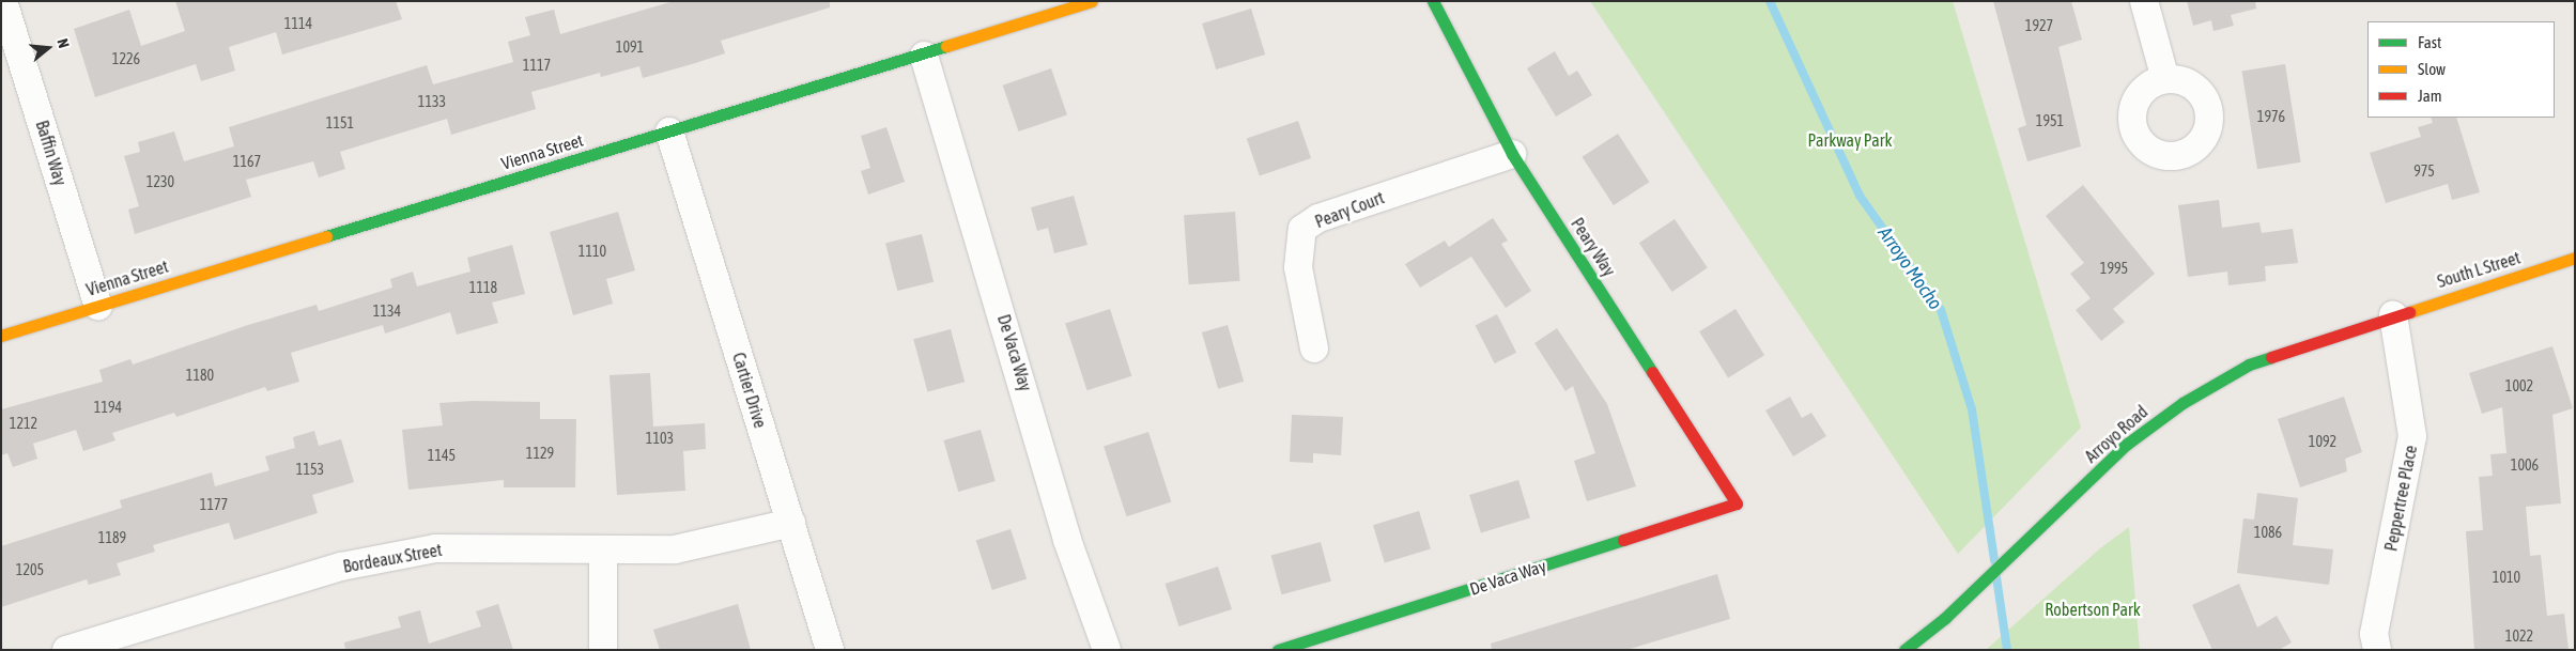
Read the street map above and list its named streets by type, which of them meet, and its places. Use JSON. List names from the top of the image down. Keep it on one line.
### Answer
{"streets":{"street":["Vienna Street","Baffin Way","Peary Court","Peary Way","South L Street","De Vaca Way","Cartier Drive","Arroyo Road","Peppertree Place","Bordeaux Street"]},"crossings":[["Vienna Street","Baffin Way"],["Vienna Street","De Vaca Way"],["Vienna Street","Cartier Drive"],["Peary Court","Peary Way"],["Peary Way","De Vaca Way"],["South L Street","Arroyo Road"],["South L Street","Peppertree Place"],["Cartier Drive","Bordeaux Street"],["Arroyo Road","Peppertree Place"]],"water":["Arroyo Mocho"],"parks":["Parkway Park","Robertson Park"],"house_numbers":["1114","1927","1091","1226","1117","1133","1976","1951","1151","1167","975","1230","1110","1995","1118","1134","1180","1002","1194","1212","1103","1092","1129","1145","1006","1153","1177","1086","1189","1205","1010","1022"],"legend":["Fast","Slow","Jam"],"north":"right"}
